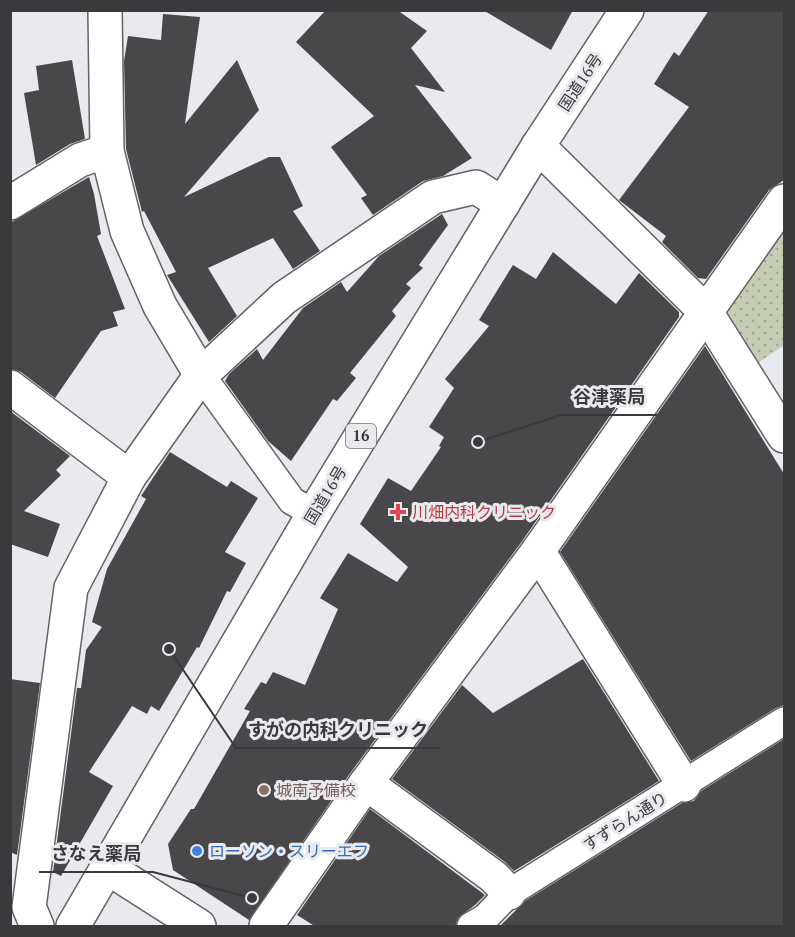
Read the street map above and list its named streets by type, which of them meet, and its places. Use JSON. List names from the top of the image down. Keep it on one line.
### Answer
{"streets":{"main road":["国道16号","16"],"street":["すずらん通り"]},"places":{"other":["谷津薬局","すがの内科クリニック","城南予備校","ローソン・スリーエフ","さなえ薬局"],"health":["川畑内科クリニック"]}}
